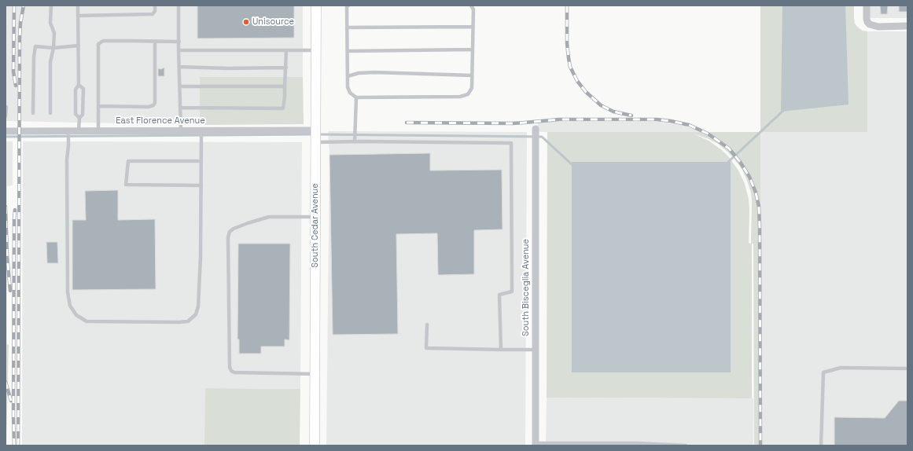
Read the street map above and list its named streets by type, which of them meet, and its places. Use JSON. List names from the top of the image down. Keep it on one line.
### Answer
{"streets":{"main road":["South Cedar Avenue"],"street":["East Florence Avenue","South Bisceglia Avenue"]},"crossings":[["East Florence Avenue","South Cedar Avenue"]],"places":["Unisource"]}
